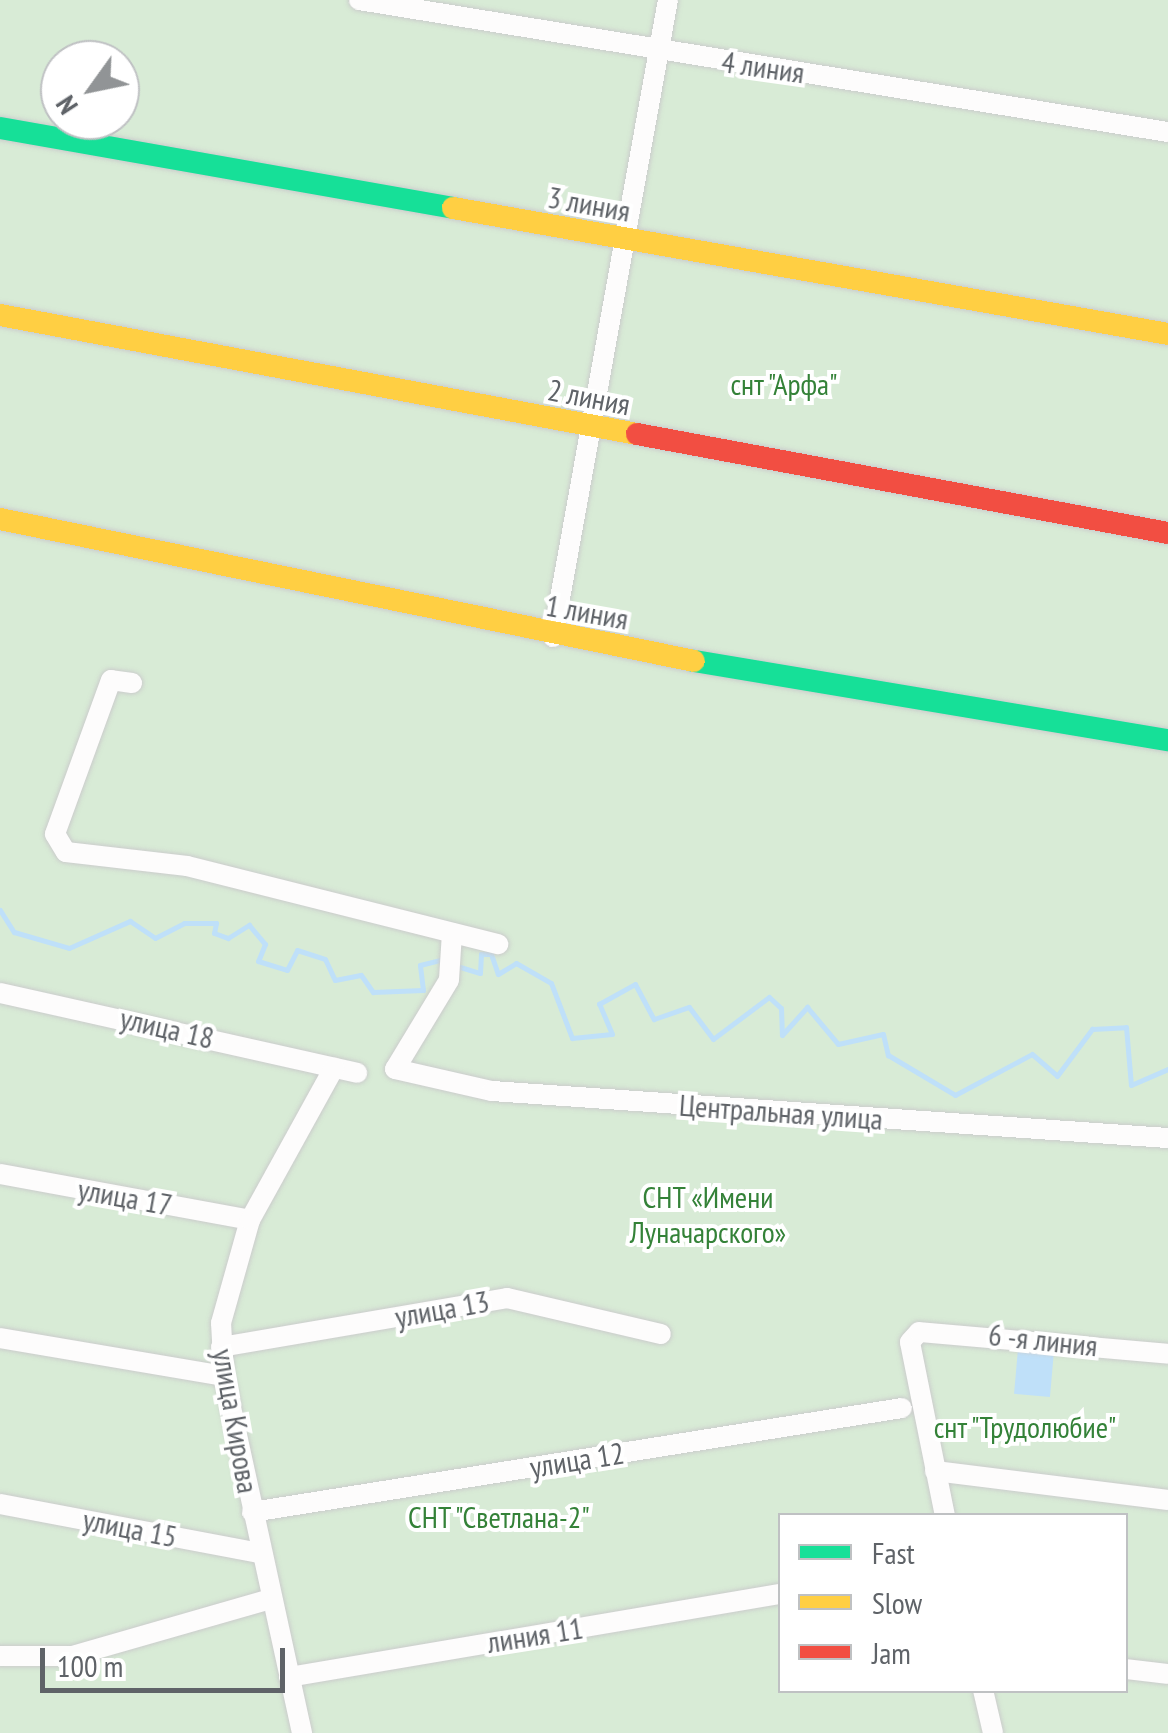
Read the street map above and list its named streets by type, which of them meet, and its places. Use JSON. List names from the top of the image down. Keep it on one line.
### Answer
{"streets":{"street":["4 линия","3 линия","2 линия","1 линия","улица 18","Центральная улица","улица 17","улица 13","6 -я линия","улица Кирова","улица 12","улица 15","линия 11"]},"crossings":[["улица 18","улица Кирова"],["улица 17","улица Кирова"],["улица 13","улица Кирова"],["улица Кирова","улица 12"],["улица Кирова","улица 15"],["улица Кирова","линия 11"]],"parks":["снт \"Арфа\"","СНТ «Имени Луначарского»","снт \"Трудолюбие\"","СНТ \"Светлана-2\""],"legend":["Fast","Slow","Jam"],"scale_bar":"100 m","north":"bottom left"}
